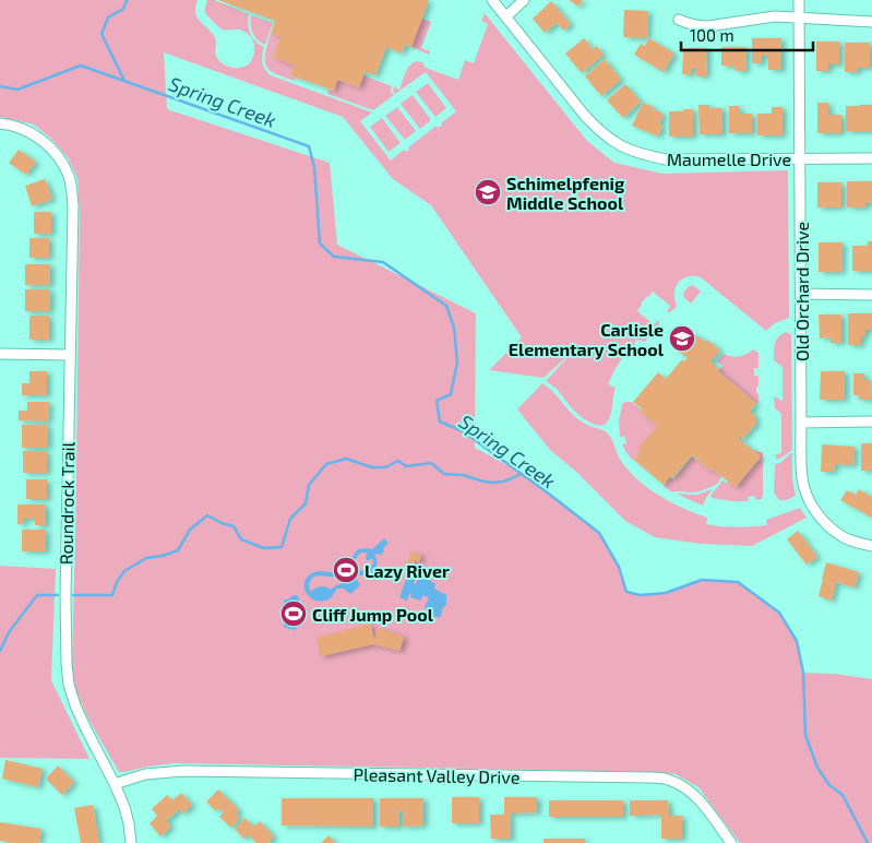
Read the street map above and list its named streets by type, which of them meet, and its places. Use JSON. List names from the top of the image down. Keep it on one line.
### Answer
{"streets":{"street":["Maumelle Drive","Old Orchard Drive","Roundrock Trail","Pleasant Valley Drive"]},"crossings":[["Maumelle Drive","Old Orchard Drive"],["Roundrock Trail","Pleasant Valley Drive"]],"water":["Spring Creek"],"places":{"school or university":["Schimelpfenig Middle School","Carlisle Elementary School"],"sports":["Lazy River","Cliff Jump Pool"]},"scale_bar":"100 m"}
